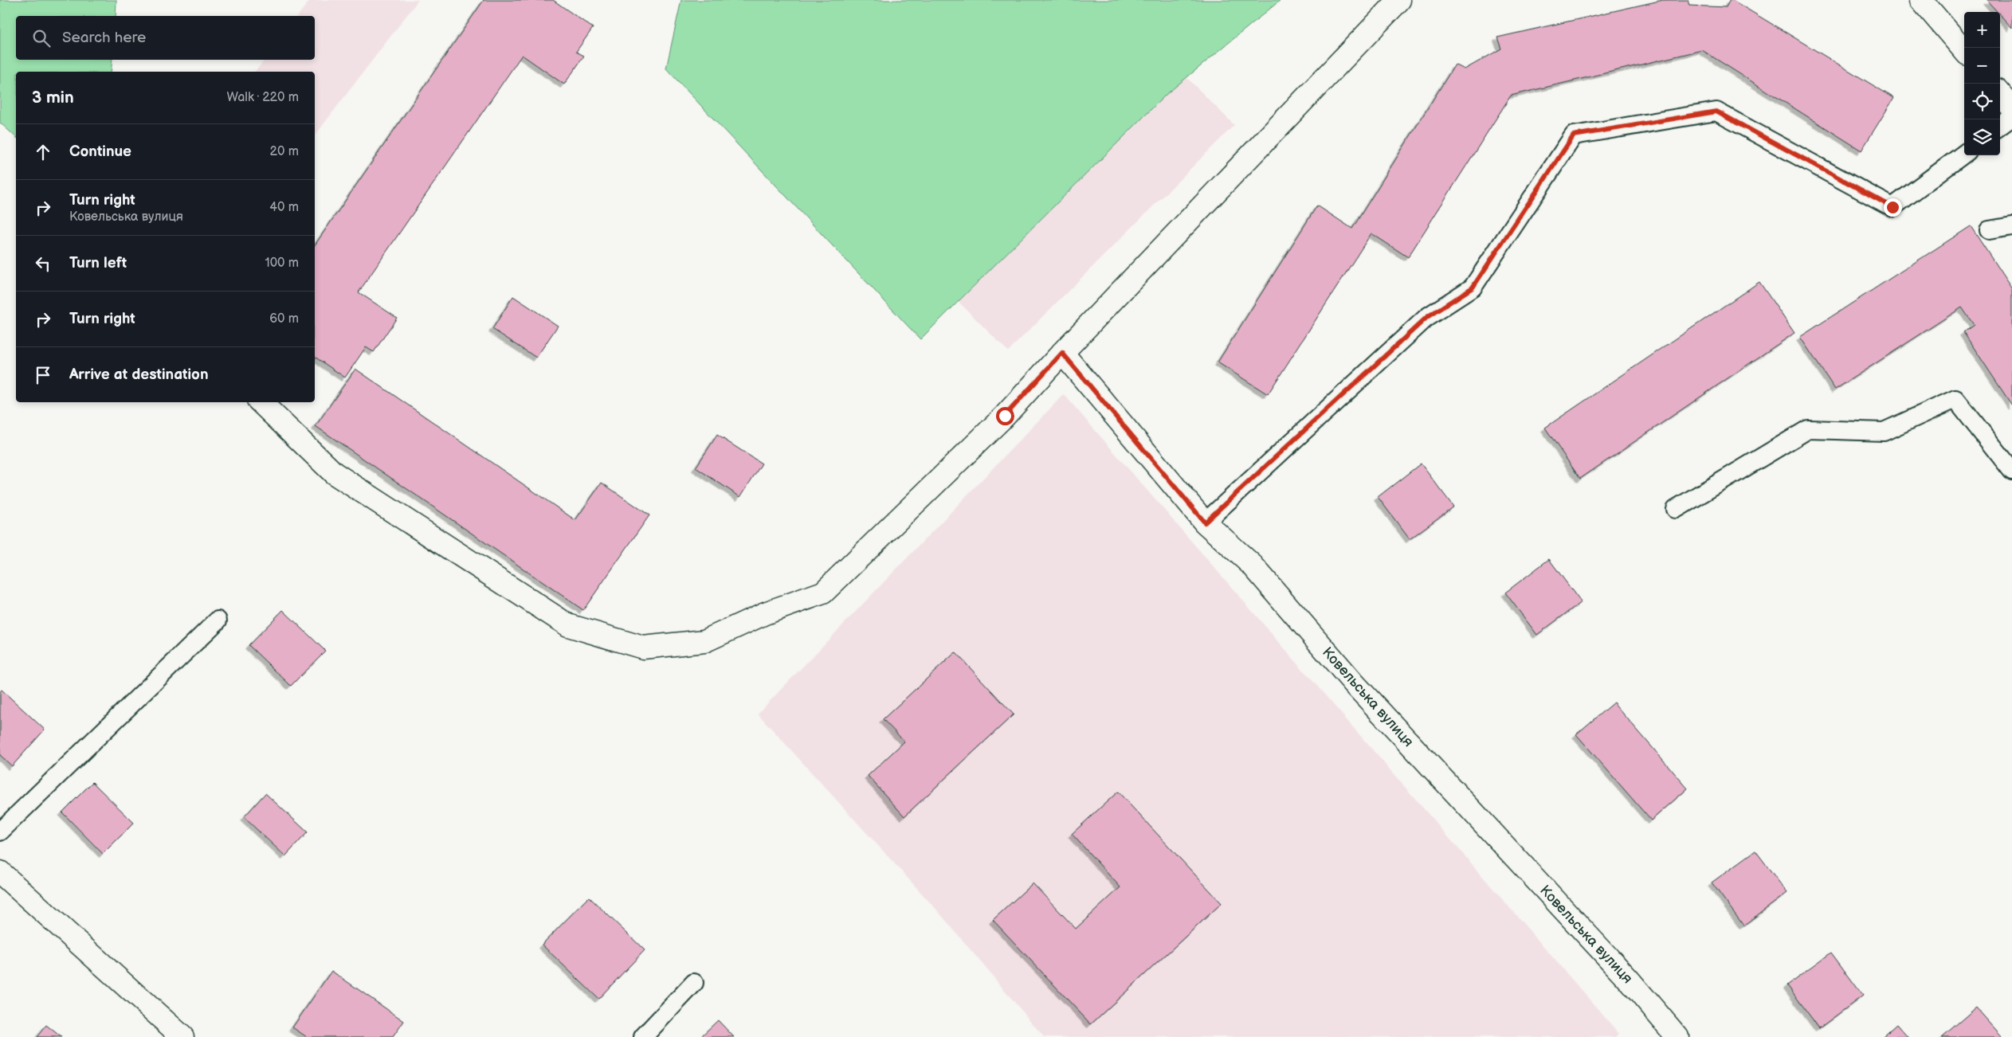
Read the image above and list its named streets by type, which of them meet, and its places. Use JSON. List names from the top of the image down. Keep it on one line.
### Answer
{"streets":{"street":["Ковельська вулиця"]},"page":{"map_buttons":["+","−"],"search":"Search here","heading":["3 min","Walk · 220 m"],"list":[["Continue","20 m"],["Turn right","Ковельська вулиця","40 m"],["Turn left","100 m"],["Turn right","60 m"],"Arrive at destination"]}}
